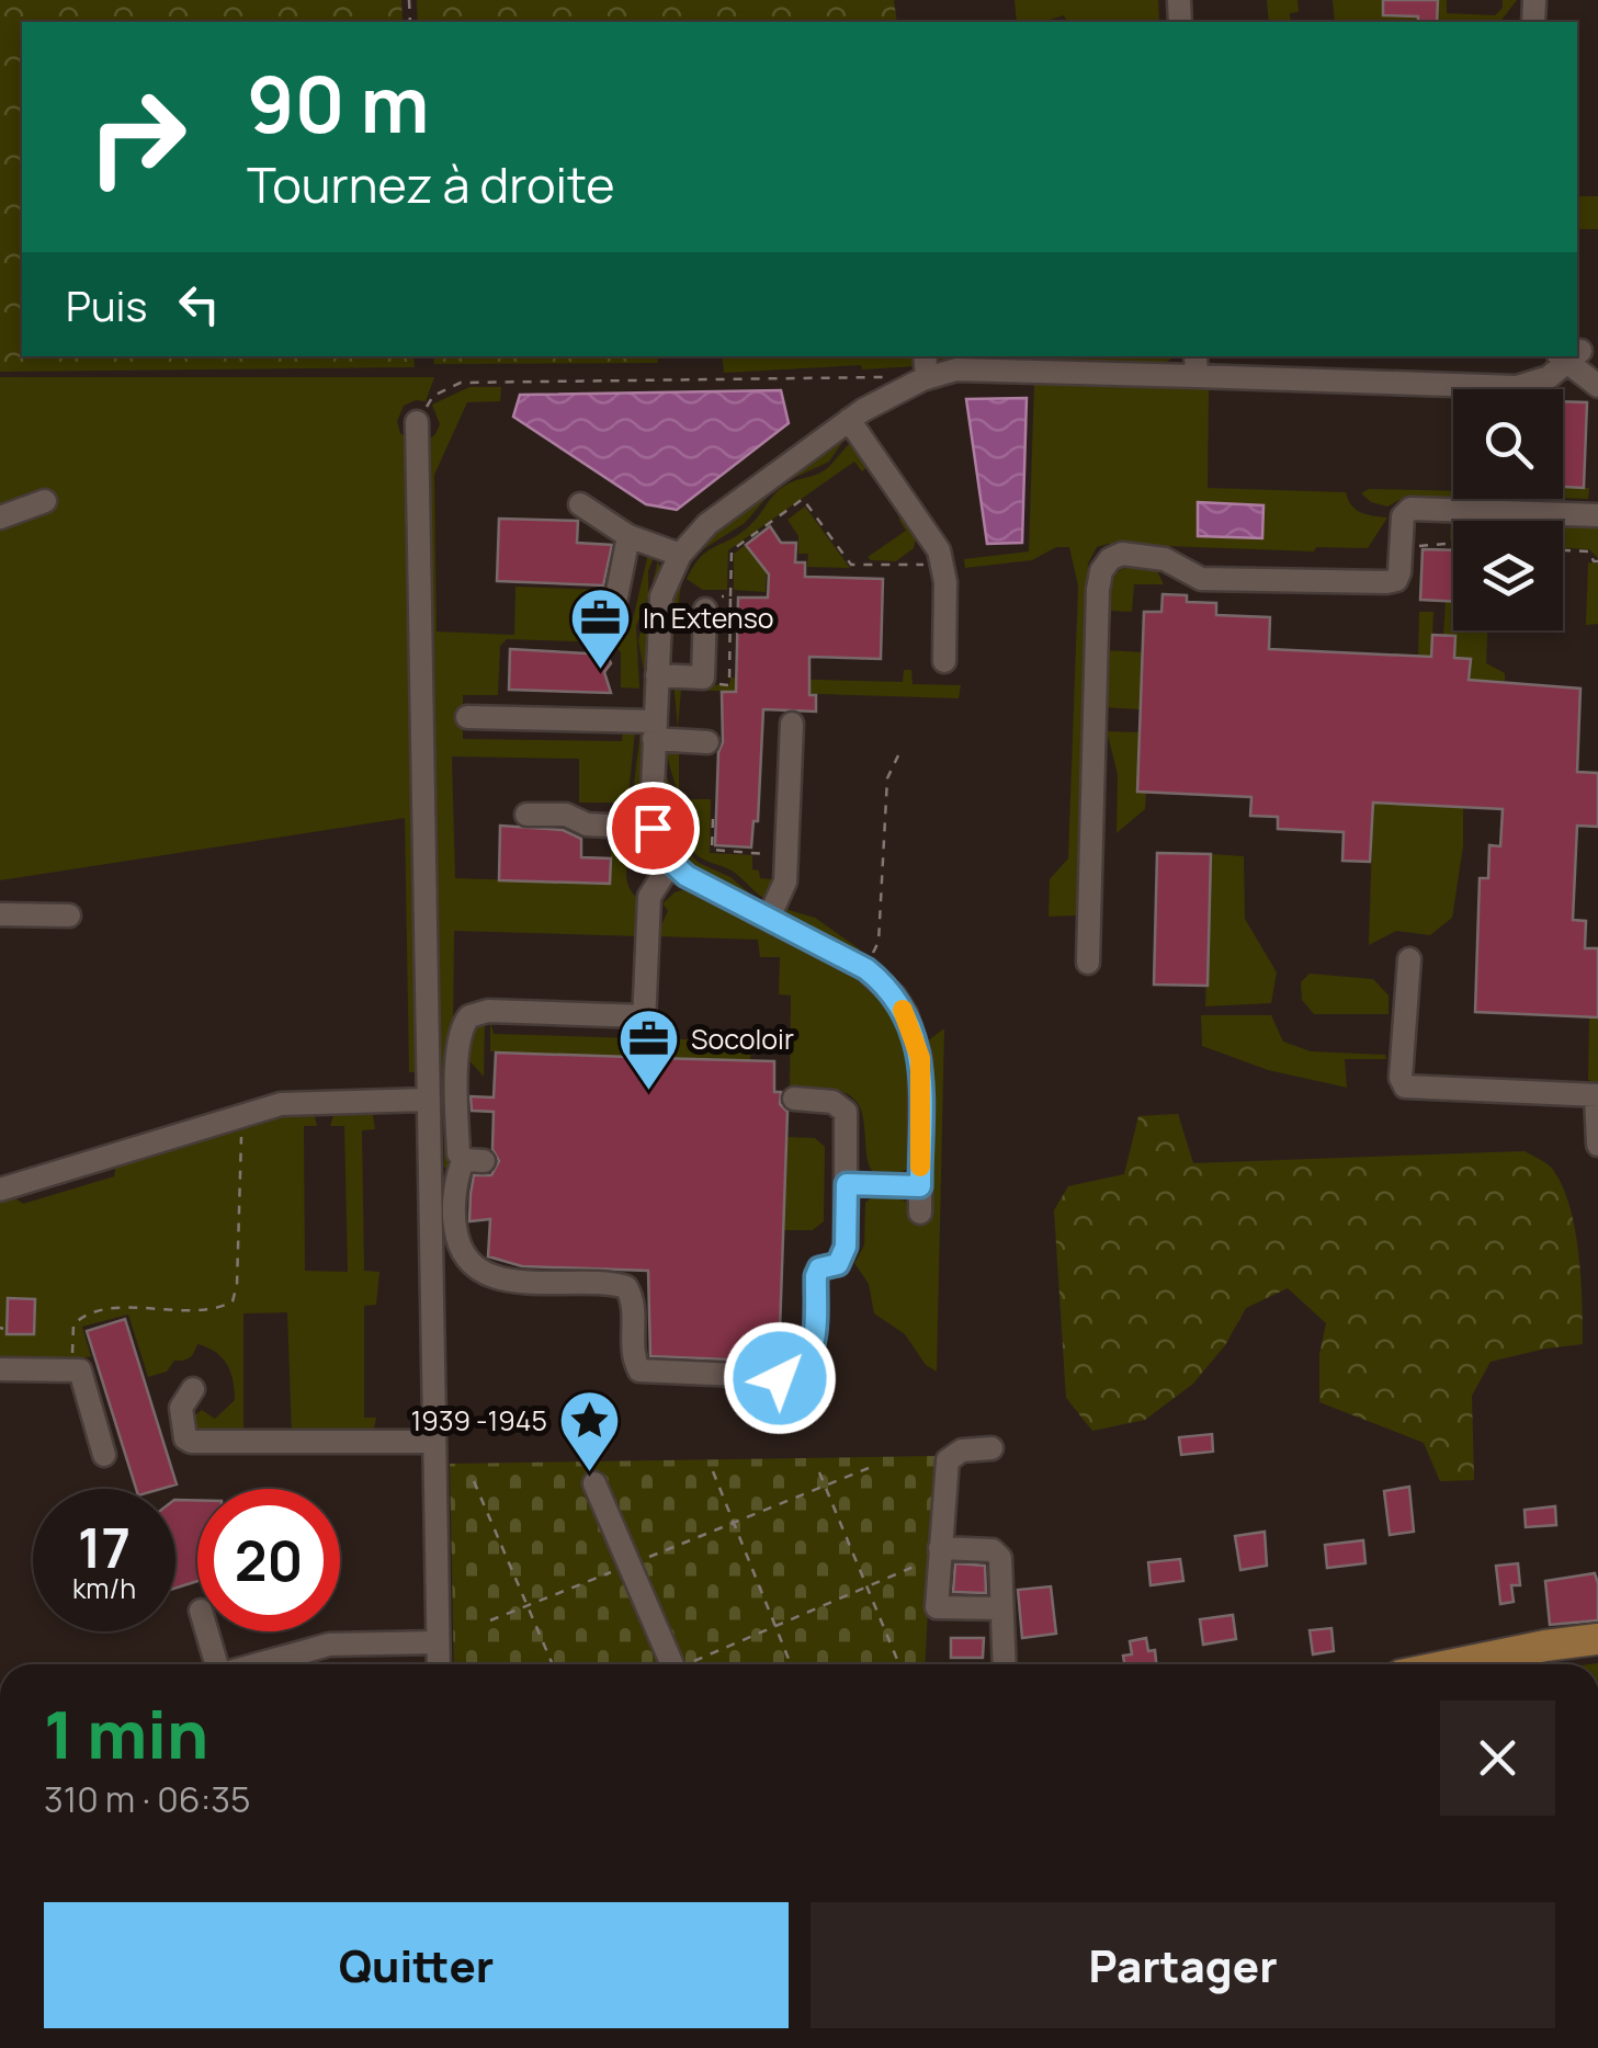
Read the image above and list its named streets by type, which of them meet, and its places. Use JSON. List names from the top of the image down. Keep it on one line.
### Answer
{"places":{"office":["In Extenso","Socoloir"],"place":["1939 -1945"]},"page":{"turn":["90 m","Tournez à droite"],"then":"Puis","speed":"17 km/h","limit":"20","heading":["1 min","310 m · 06:35"],"buttons":["Quitter","Partager"]}}
